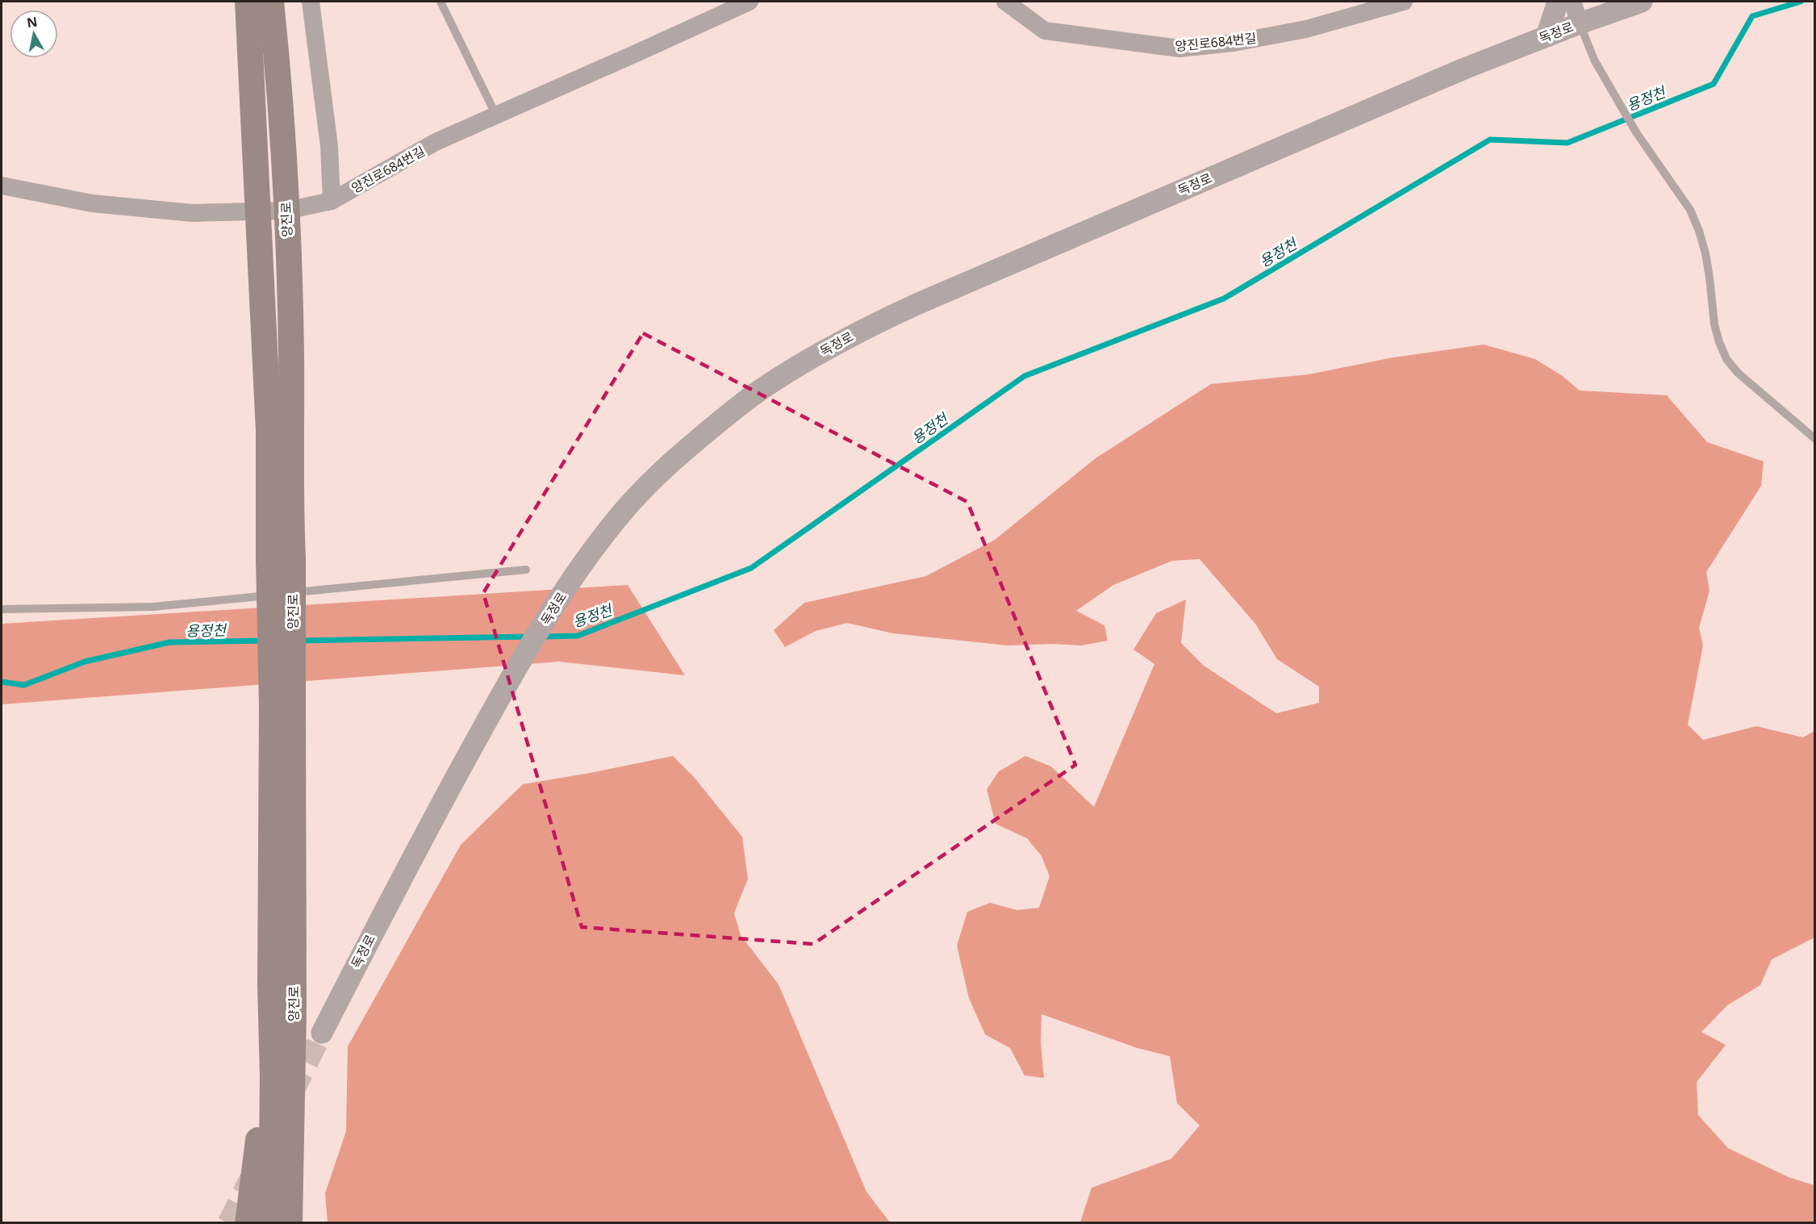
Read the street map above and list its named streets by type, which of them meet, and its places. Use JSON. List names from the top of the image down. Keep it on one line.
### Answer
{"streets":{"main road":["양진로"],"street":["독정로","양진로684번길"]},"crossings":[["양진로684번길","양진로"]],"water":["용정천"],"north":"top"}
